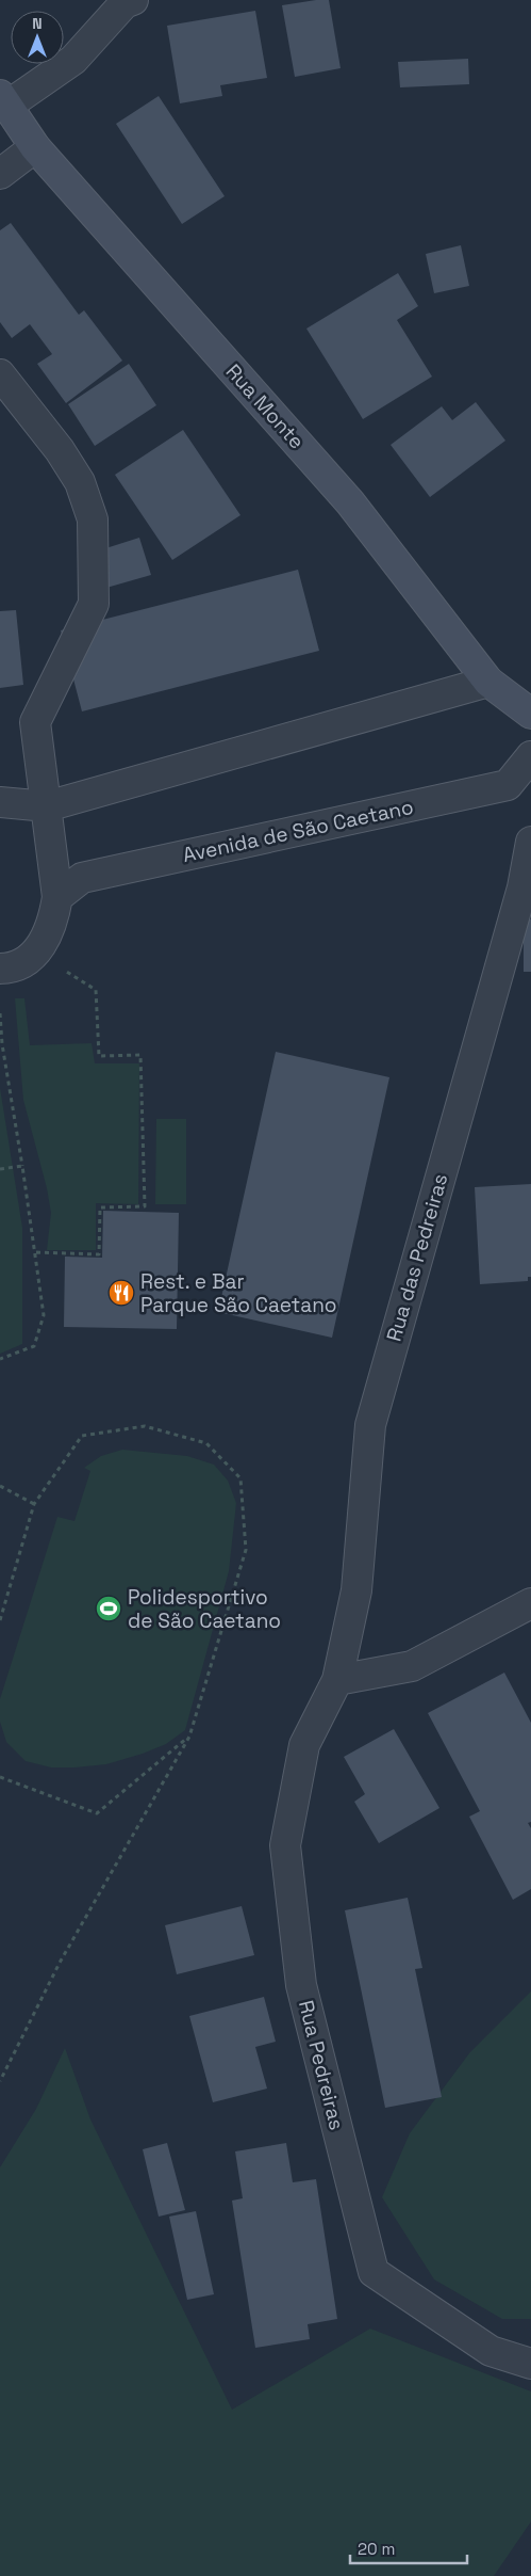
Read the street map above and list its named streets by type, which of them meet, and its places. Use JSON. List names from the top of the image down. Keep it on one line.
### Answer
{"streets":{"main road":["Rua Monte"],"street":["Avenida de São Caetano","Rua das Pedreiras","Rua Pedreiras"]},"crossings":[["Rua das Pedreiras","Rua Pedreiras"]],"places":{"restaurant":["Rest. e Bar Parque São Caetano"],"sports":["Polidesportivo de São Caetano"]},"scale_bar":"20 m","north":"top"}
